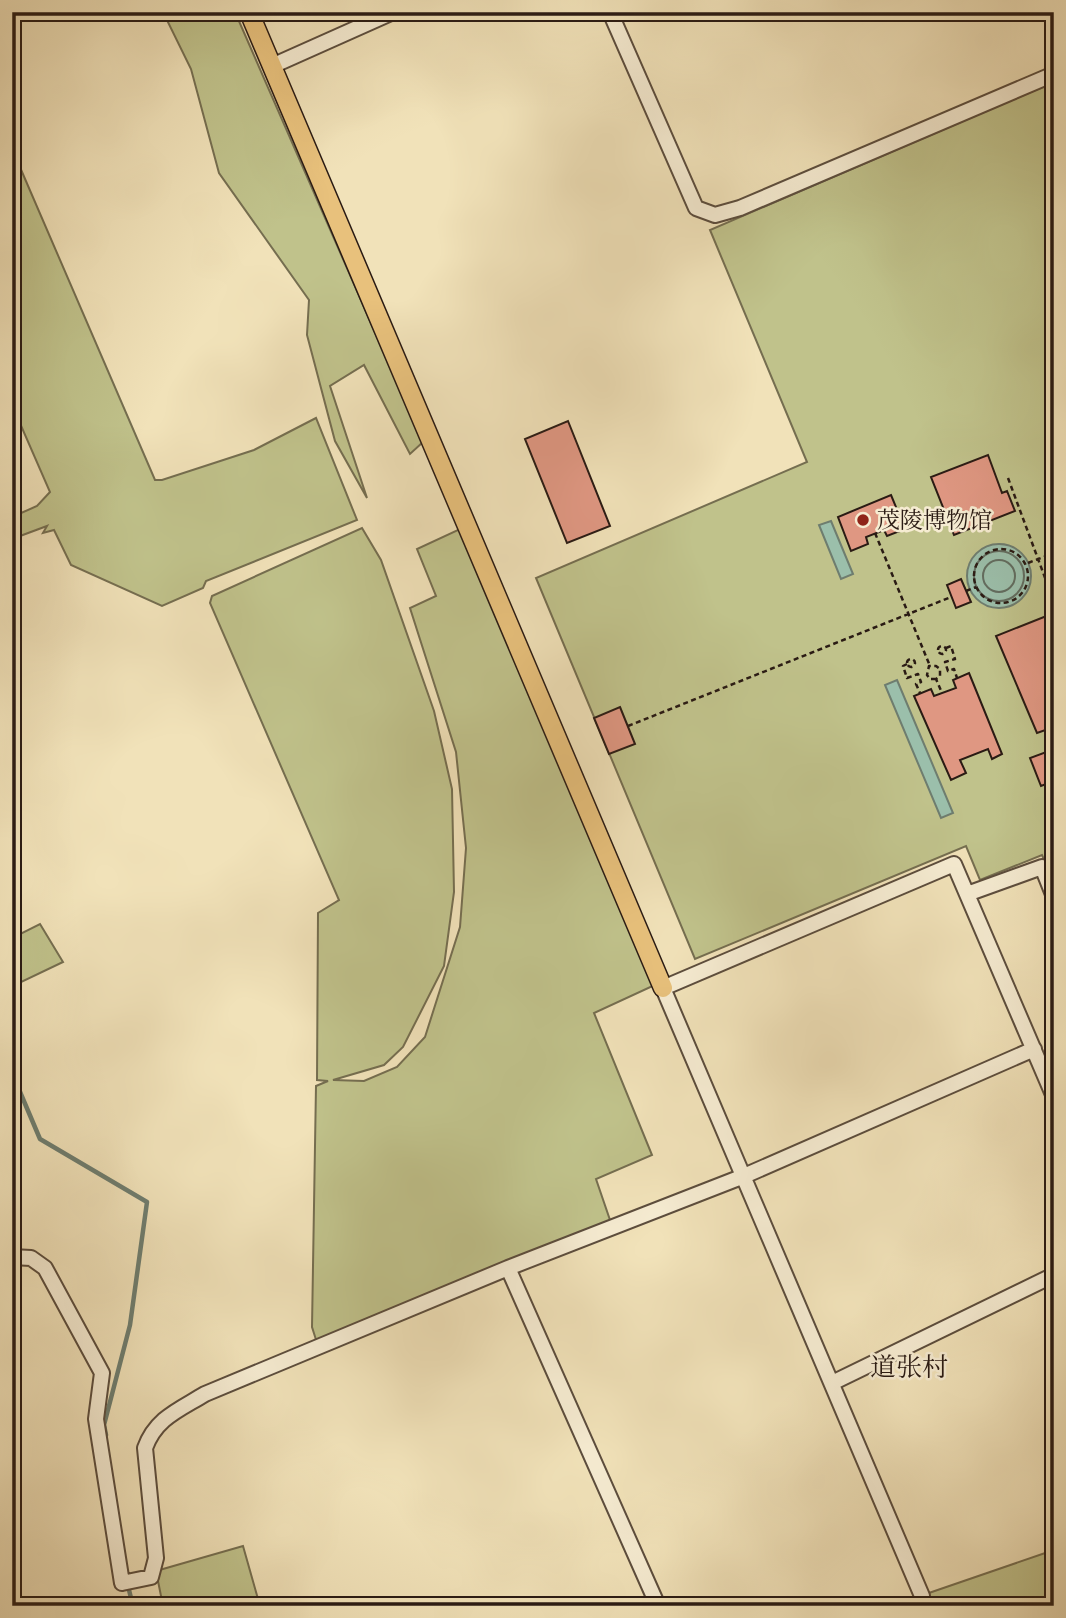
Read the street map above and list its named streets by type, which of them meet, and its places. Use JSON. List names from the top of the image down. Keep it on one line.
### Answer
{"districts":["道张村"],"places":["茂陵博物馆"]}
